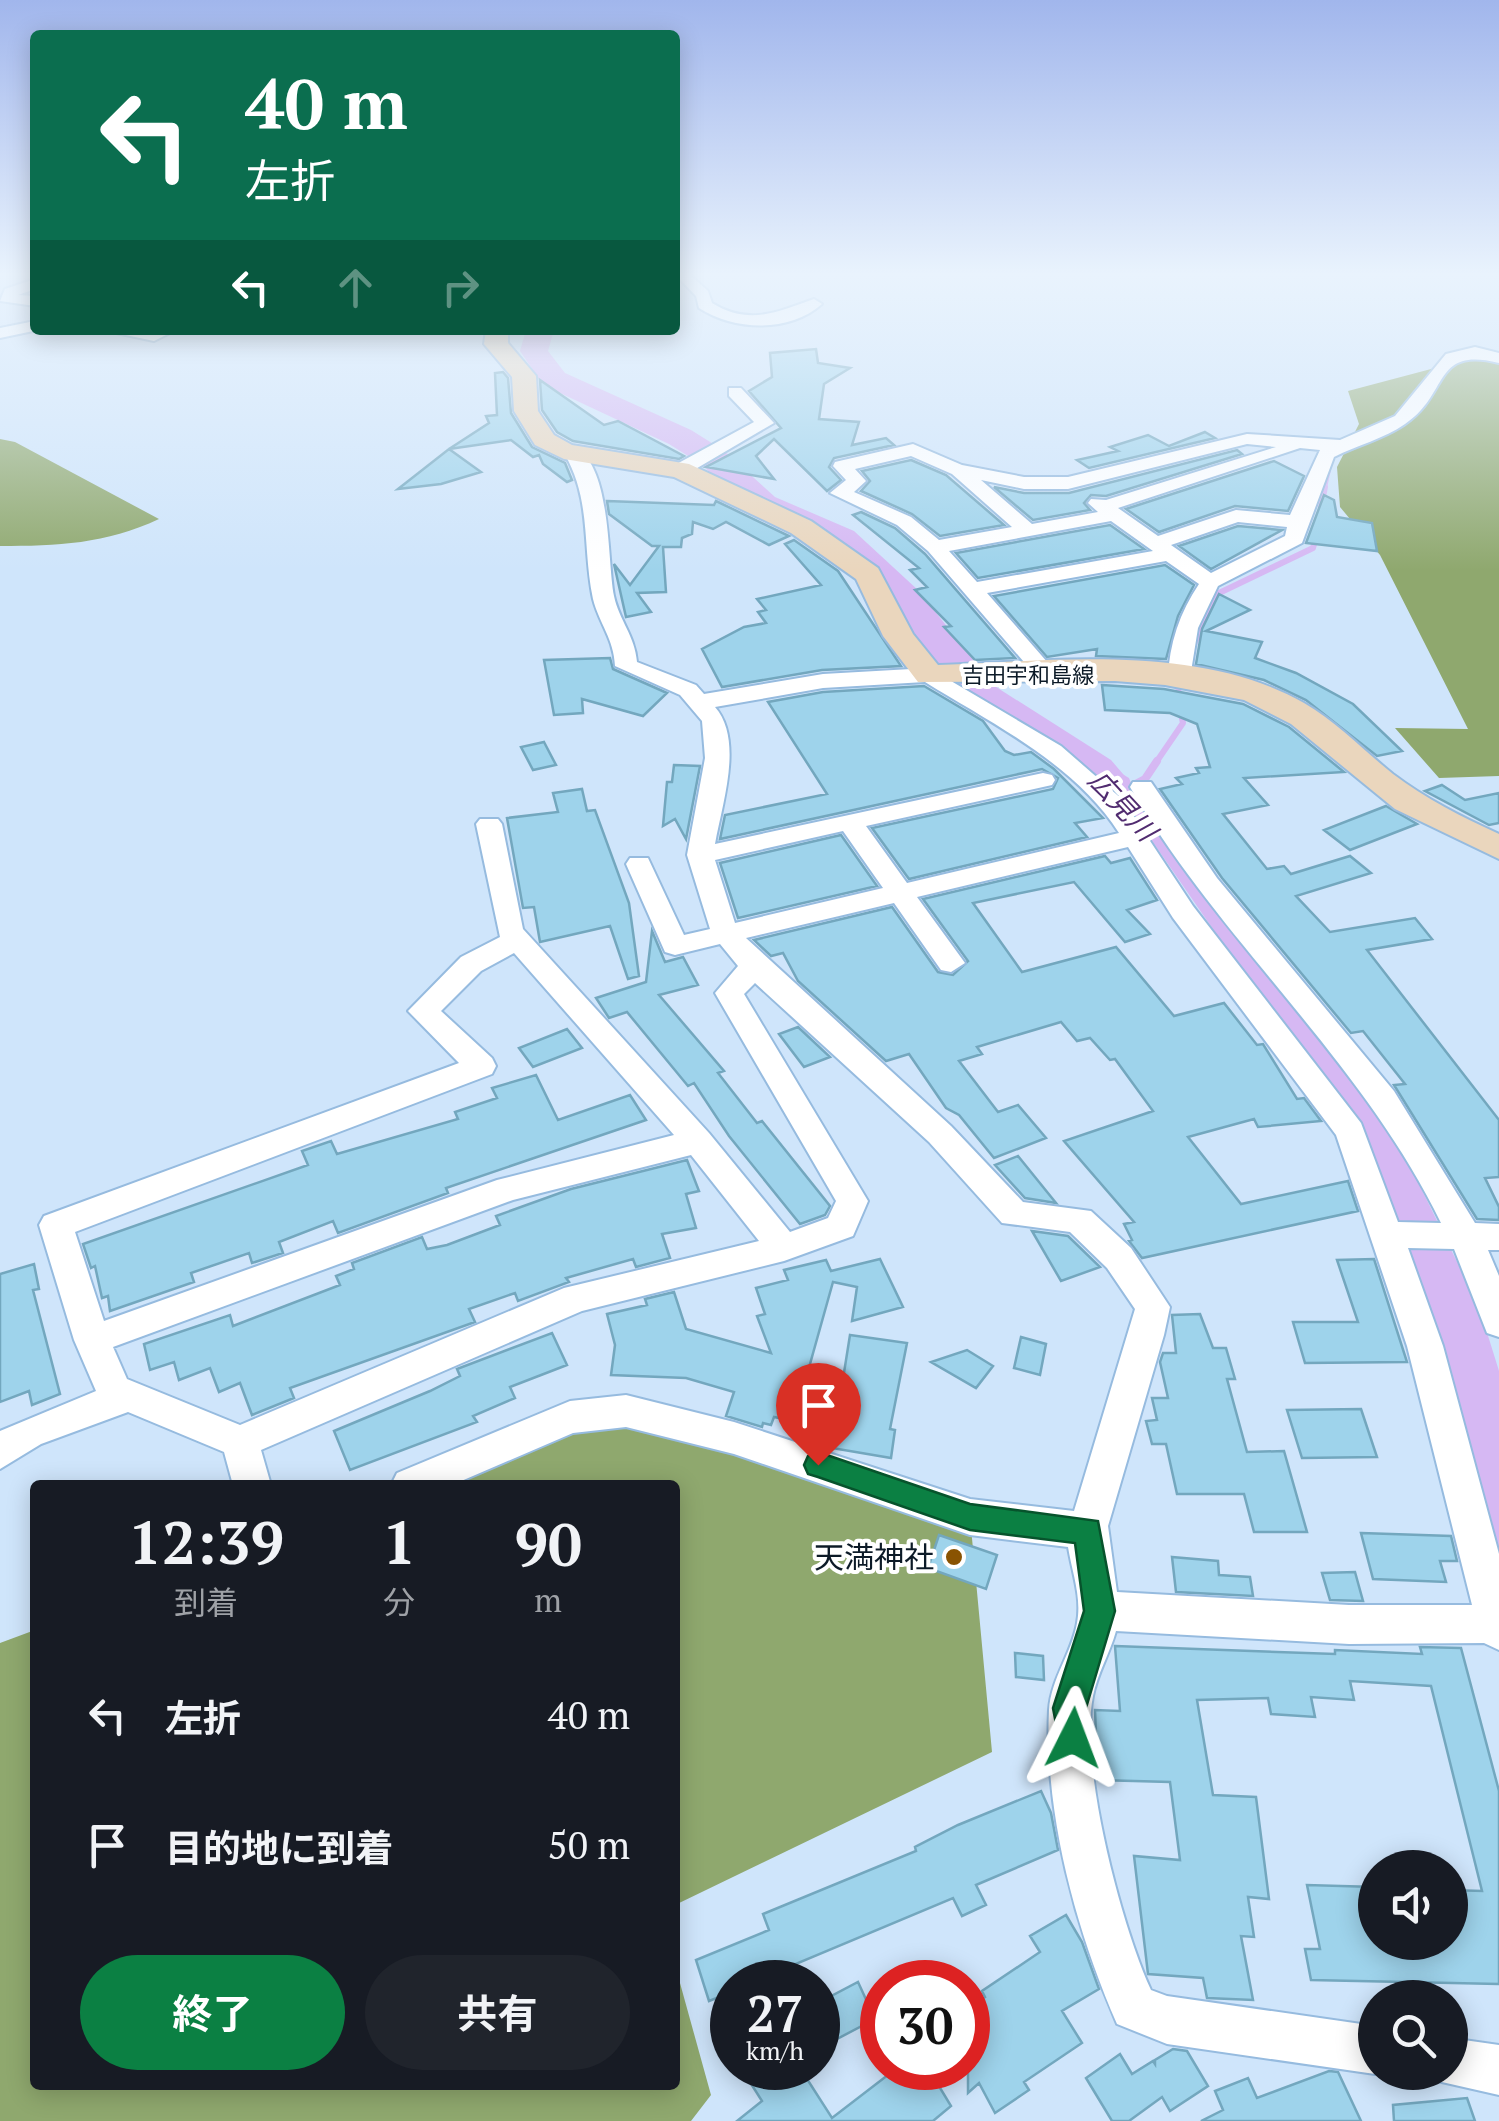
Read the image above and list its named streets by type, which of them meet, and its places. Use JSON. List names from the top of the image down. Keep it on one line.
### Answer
{"streets":{"main road":["吉田宇和島線"]},"water":["広見川"],"places":["天満神社"],"page":{"turn":["40 m","左折"],"eta":["12:39","到着","1","分","90","m"],"list":[{"name":"左折","value":"40 m"},{"name":"目的地に到着","value":"50 m"}],"buttons":["終了","共有"],"speed":"27 km/h","limit":"30"}}
